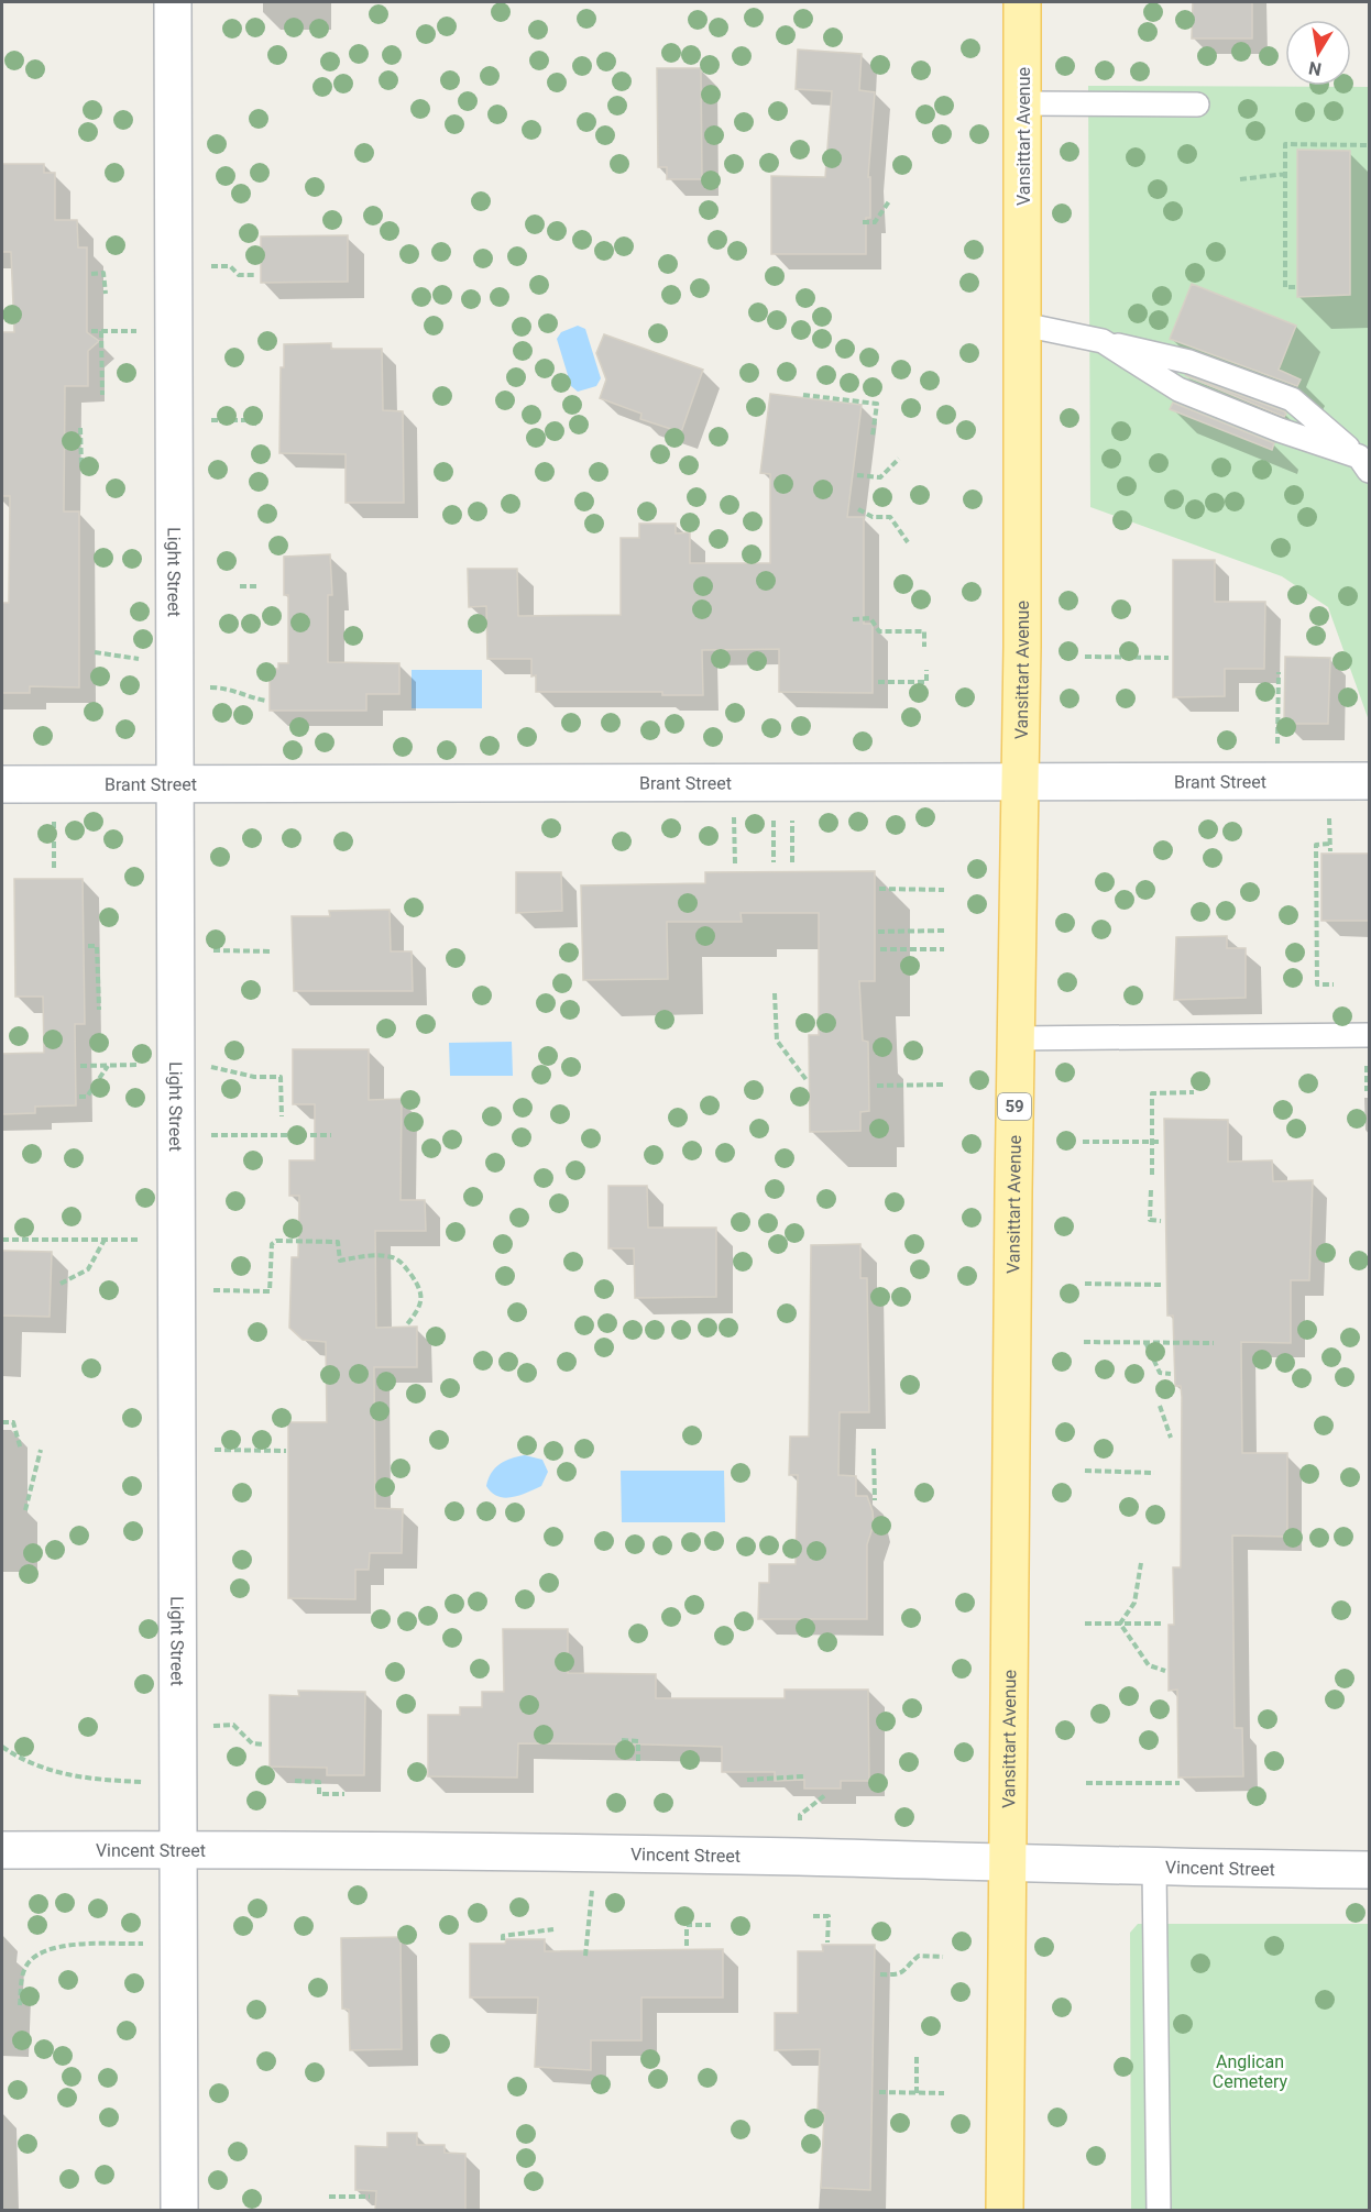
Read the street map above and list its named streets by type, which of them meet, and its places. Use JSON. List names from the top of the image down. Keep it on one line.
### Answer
{"streets":{"main road":["Vansittart Avenue","59"],"street":["Light Street","Brant Street","Vincent Street"]},"crossings":[["Vansittart Avenue","Brant Street"],["Vansittart Avenue","Vincent Street"],["Light Street","Brant Street"],["Light Street","Vincent Street"]],"parks":["Anglican Cemetery"],"north":"bottom"}
